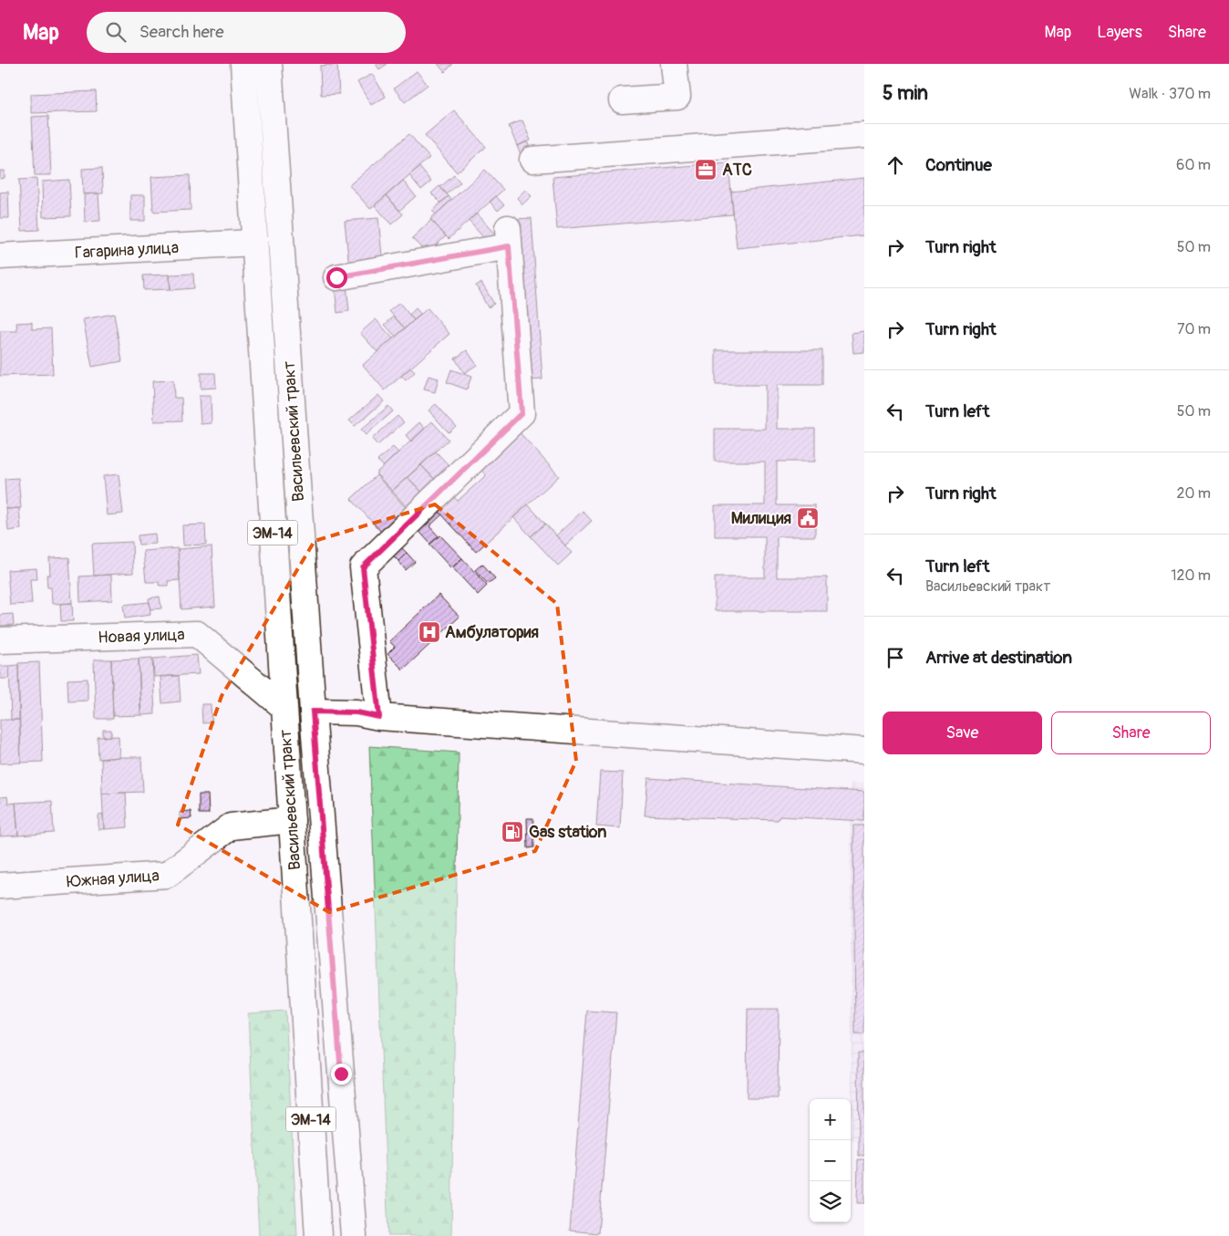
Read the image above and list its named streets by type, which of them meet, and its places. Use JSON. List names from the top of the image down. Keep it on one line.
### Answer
{"streets":{"street":["Гагарина улица","Васильевский тракт","ЭМ-14","Новая улица","Южная улица"]},"crossings":[["Гагарина улица","Васильевский тракт"],["Васильевский тракт","Новая улица"],["Васильевский тракт","Южная улица"]],"places":{"office":["АТС"],"public building":["Милиция"],"hospital":["Амбулатория"],"fuel station":["Gas station"]},"page":{"header":"Map","search":"Search here","nav":["Map","Layers","Share"],"heading":["5 min","Walk · 370 m"],"list":[["Continue","60 m"],["Turn right","50 m"],["Turn right","70 m"],["Turn left","50 m"],["Turn right","20 m"],["Turn left","Васильевский тракт","120 m"],"Arrive at destination"],"buttons":["Save","Share"],"map_buttons":["+","−"]}}
